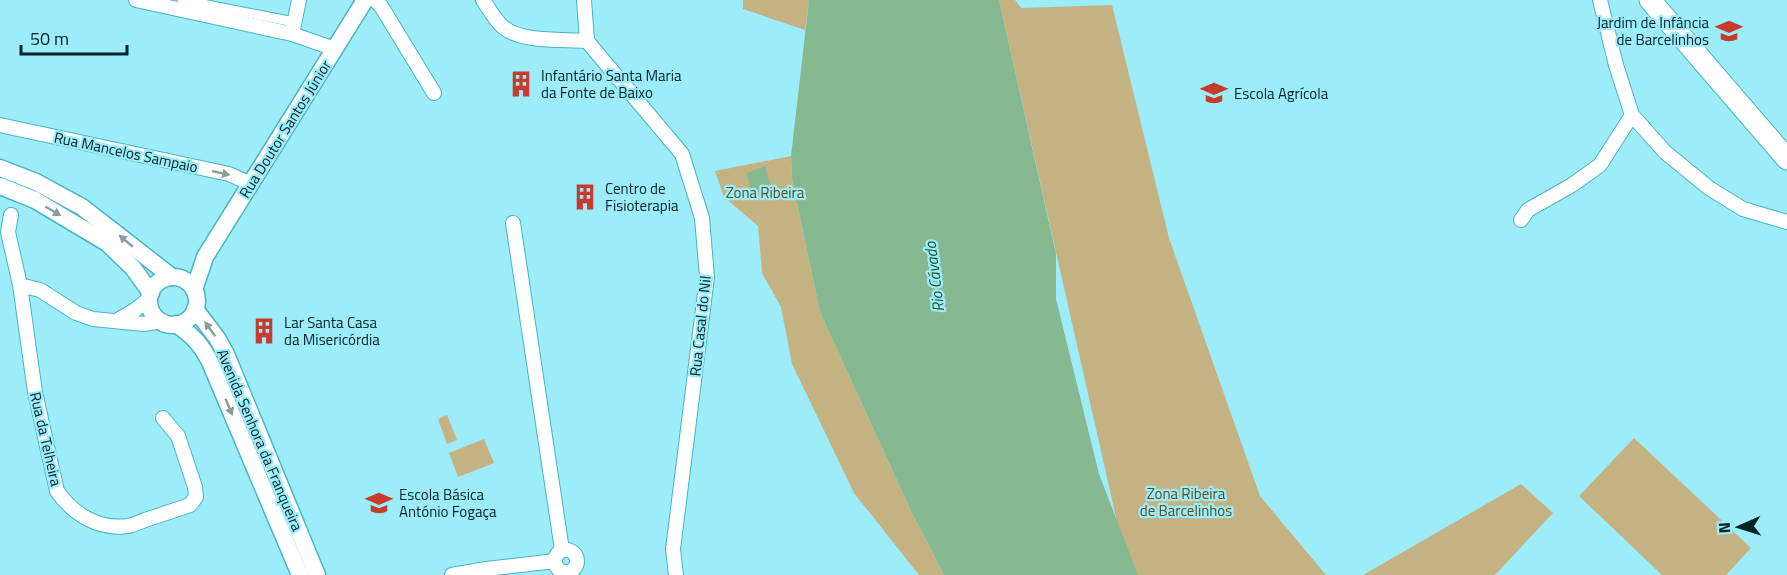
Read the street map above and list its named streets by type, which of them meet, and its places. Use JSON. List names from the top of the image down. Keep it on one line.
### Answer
{"streets":{"street":["Rua Doutor Santos Júnior","Rua Mancelos Sampaio","Rua Casal do Nil","Rua da Telheira","Avenida Senhora da Franqueira"]},"crossings":[["Rua Doutor Santos Júnior","Rua Mancelos Sampaio"],["Rua Doutor Santos Júnior","Avenida Senhora da Franqueira"]],"water":["Rio Cávado"],"parks":["Zona Ribeira","Zona Ribeira de Barcelinhos"],"places":{"school or university":["Jardim de Infância de Barcelinhos","Escola Agrícola","Escola Básica António Fogaça"],"building":["Infantário Santa Maria da Fonte de Baixo","Centro de Fisioterapia","Lar Santa Casa da Misericórdia"]},"scale_bar":"50 m","north":"left"}
